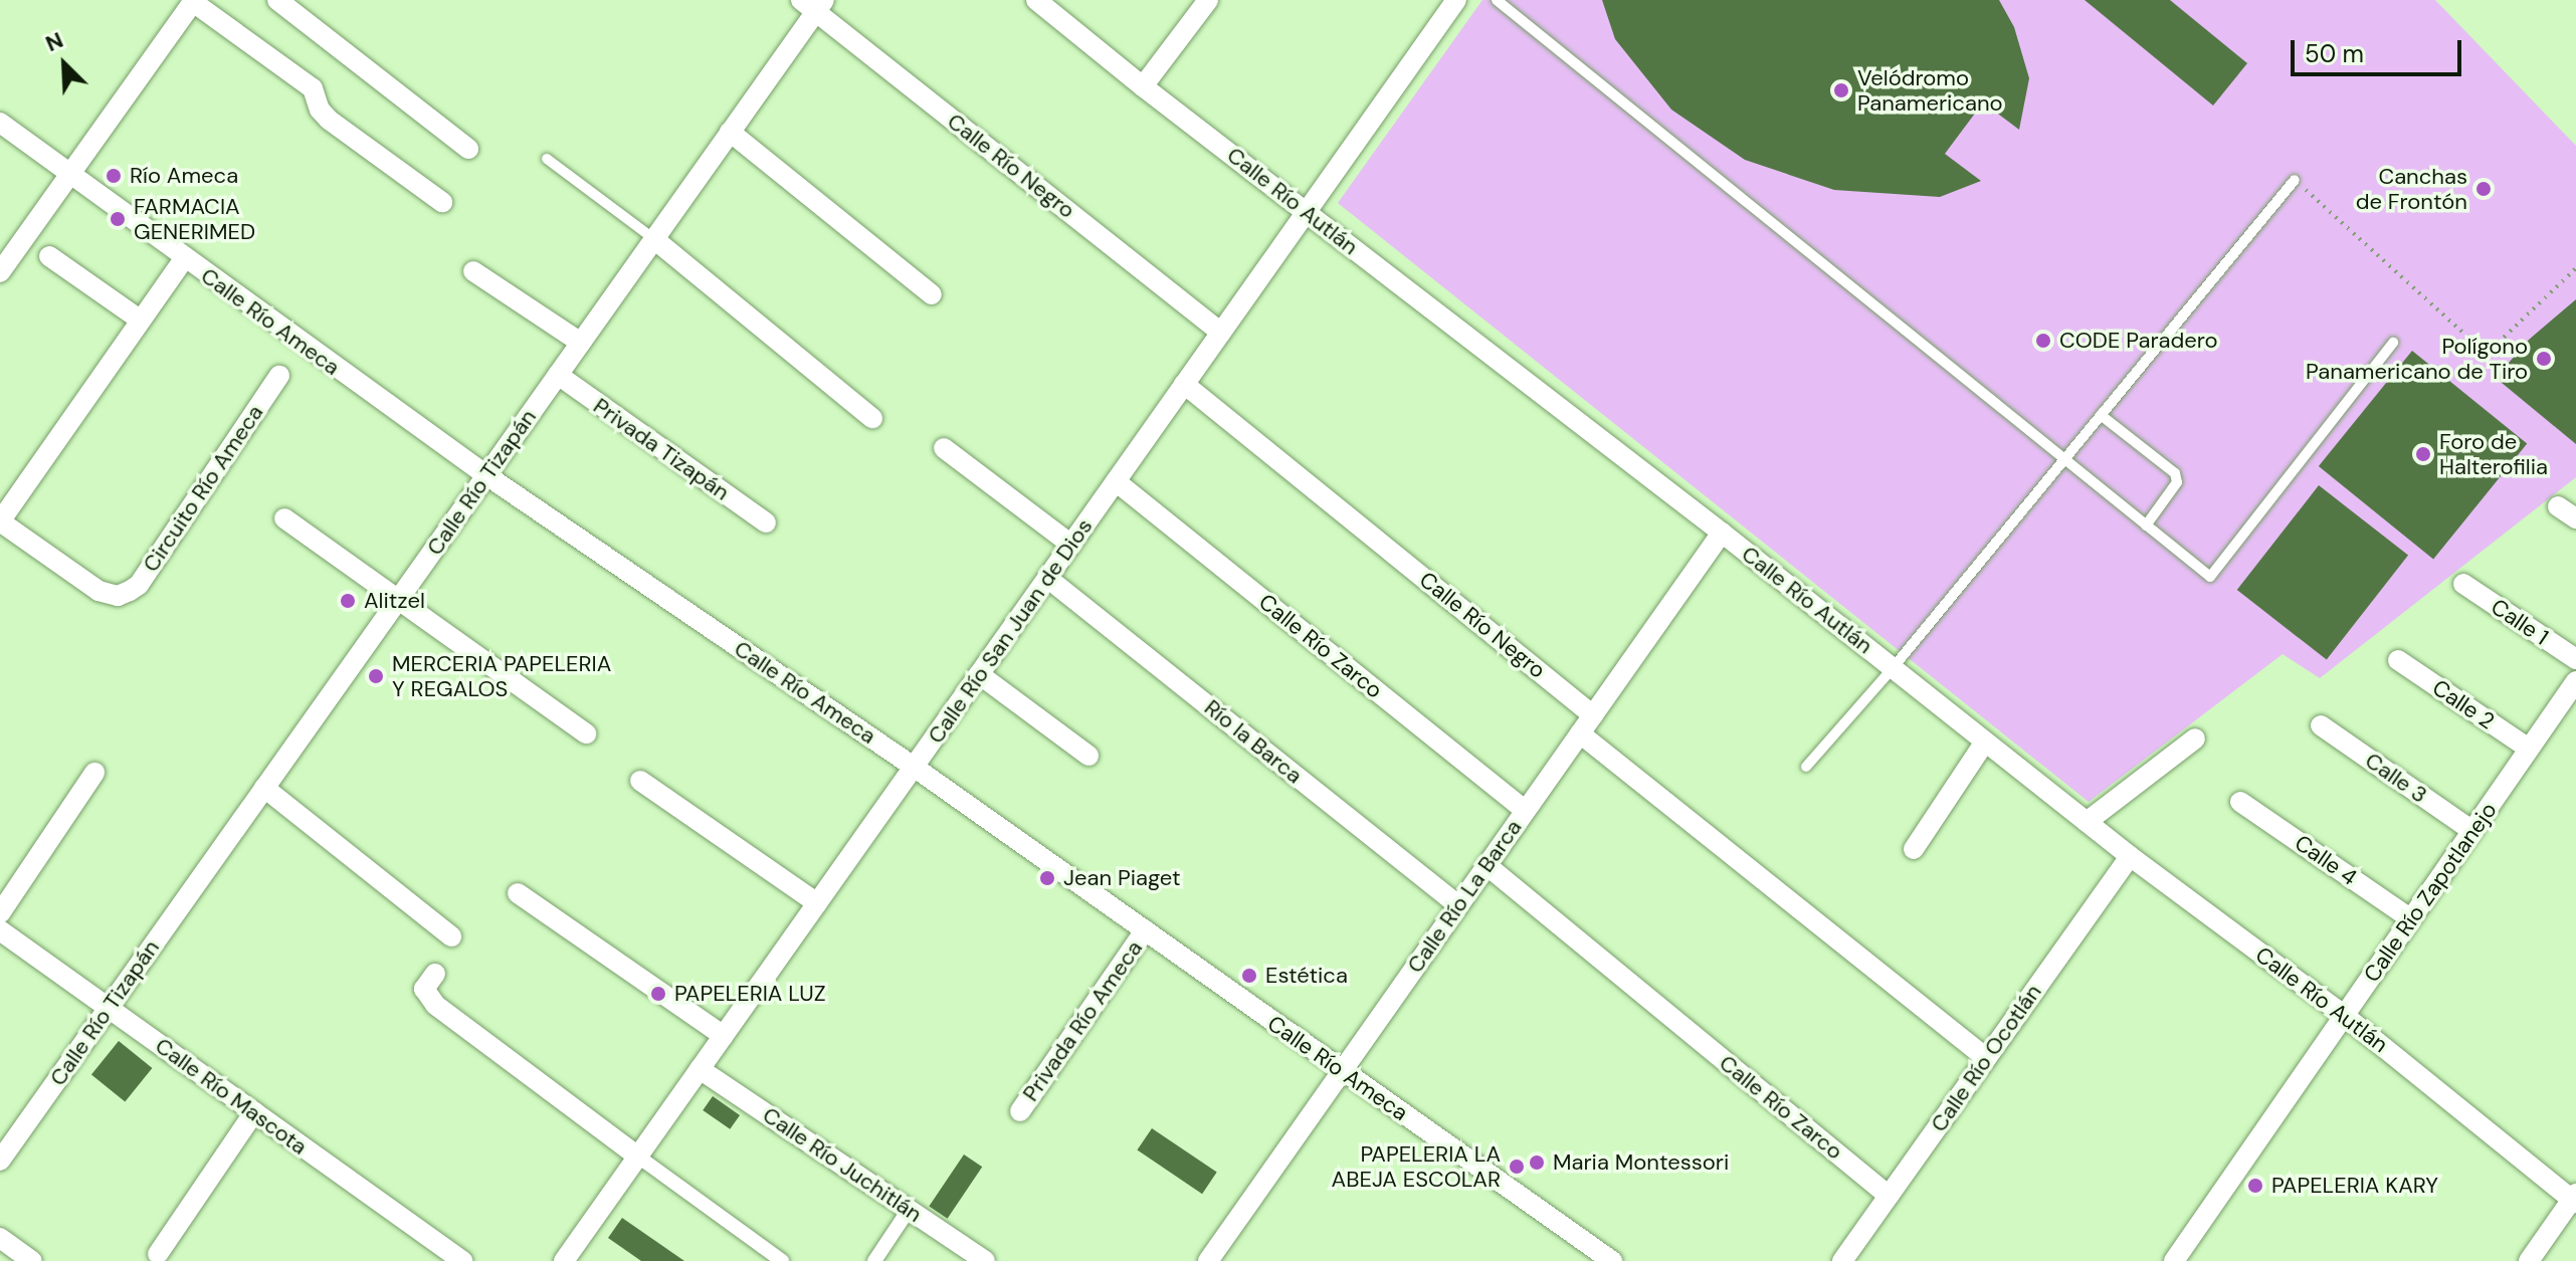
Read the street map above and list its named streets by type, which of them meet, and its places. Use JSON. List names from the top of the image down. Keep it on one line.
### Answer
{"streets":{"street":["Calle Río Negro","Calle Río Autlán","Calle Río Ameca","Privada Tizapán","Calle Río Tizapán","Circuito Río Ameca","Calle 1","Calle Río San Juan de Dios","Calle Río Zarco","Calle 2","Río la Barca","Calle 3","Calle 4","Calle Río Zapotlanejo","Calle Río La Barca","Privada Río Ameca","Calle Río Ocotlán","Calle Río Mascota","Calle Río Juchitlán"]},"crossings":[["Calle Río Negro","Calle Río Tizapán"],["Calle Río Negro","Calle Río San Juan de Dios"],["Calle Río Negro","Calle Río La Barca"],["Calle Río Autlán","Calle Río San Juan de Dios"],["Calle Río Autlán","Calle Río Zapotlanejo"],["Calle Río Autlán","Calle Río La Barca"],["Calle Río Autlán","Calle Río Ocotlán"],["Calle Río Ameca","Calle Río Tizapán"],["Calle Río Ameca","Circuito Río Ameca"],["Calle Río Ameca","Calle Río San Juan de Dios"],["Calle Río Ameca","Calle Río La Barca"],["Calle Río Ameca","Privada Río Ameca"],["Privada Tizapán","Calle Río Tizapán"],["Calle Río Tizapán","Calle Río Mascota"],["Calle Río San Juan de Dios","Calle Río Zarco"],["Calle Río San Juan de Dios","Río la Barca"],["Calle Río San Juan de Dios","Calle Río Juchitlán"],["Calle Río Zarco","Calle Río La Barca"],["Calle Río Zarco","Calle Río Ocotlán"],["Calle 2","Calle Río Zapotlanejo"],["Río la Barca","Calle Río La Barca"],["Calle 3","Calle Río Zapotlanejo"],["Calle 4","Calle Río Zapotlanejo"]],"places":["Velódromo Panamericano","Río Ameca","Canchas de Frontón","FARMACIA GENERIMED","CODE Paradero","Polígono Panamericano de Tiro","Foro de Halterofilia","Alitzel","MERCERIA PAPELERIA Y REGALOS","Jean Piaget","Estética","PAPELERIA LUZ","Maria Montessori","PAPELERIA LA ABEJA ESCOLAR","PAPELERIA KARY"],"scale_bar":"50 m","north":"top left"}
